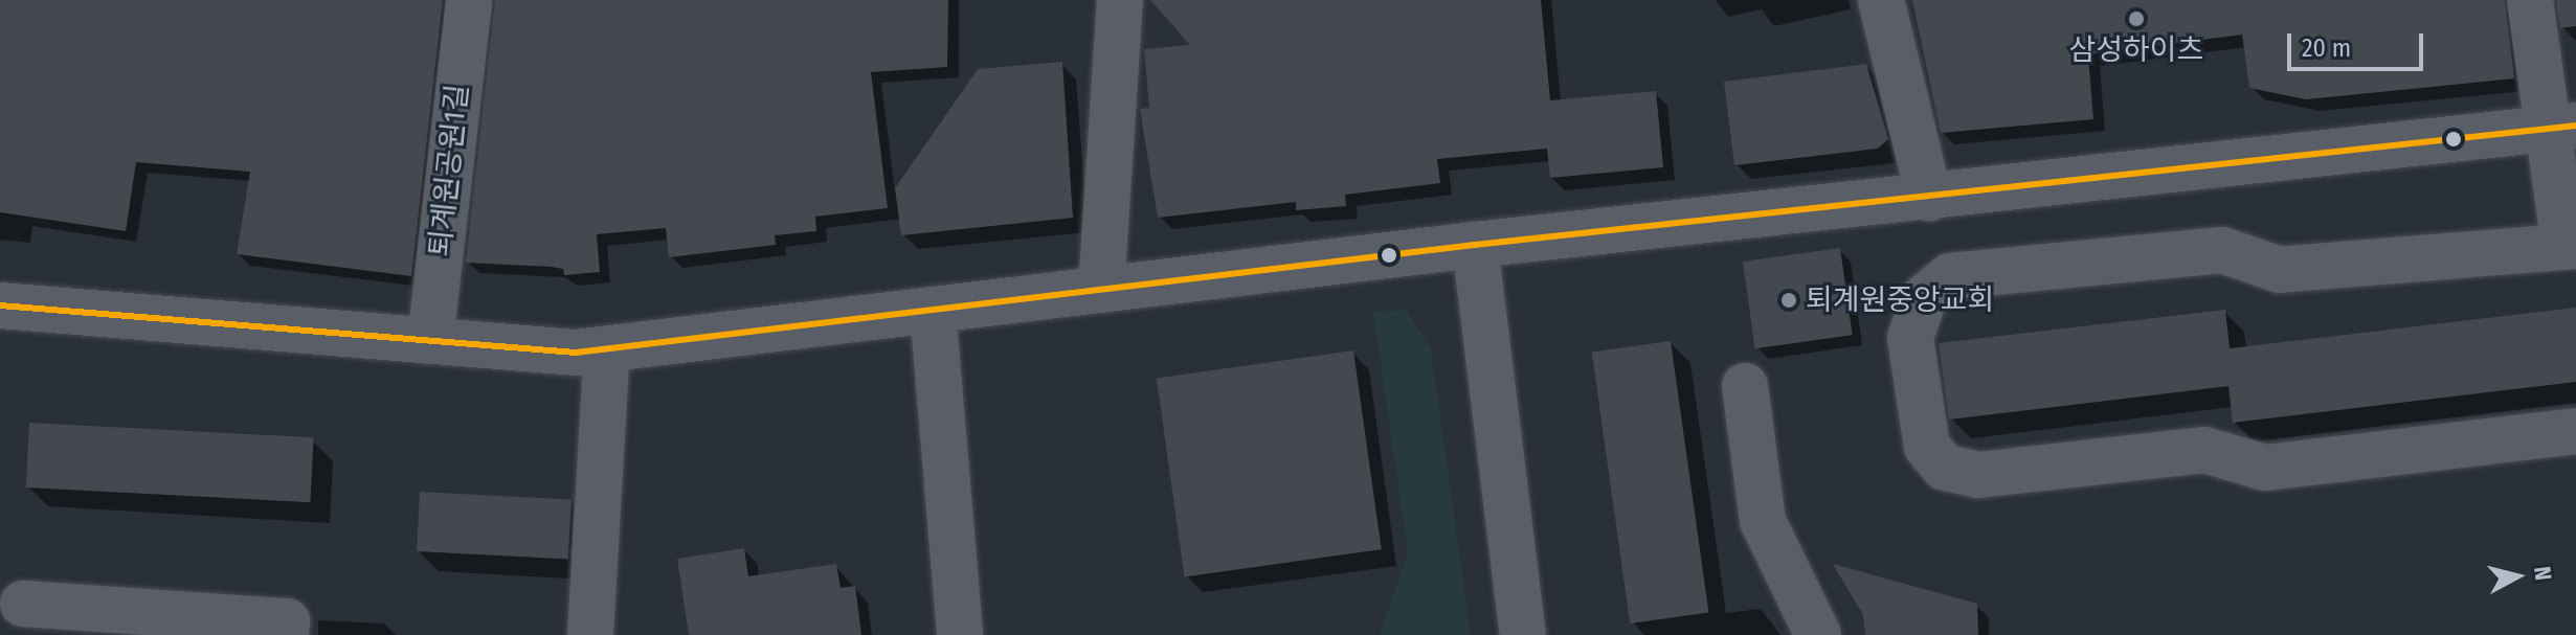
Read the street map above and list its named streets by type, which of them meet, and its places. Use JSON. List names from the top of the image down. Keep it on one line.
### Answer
{"streets":{"street":["퇴계원공원1길"]},"places":["삼성하이츠","퇴계원중앙교회"],"scale_bar":"20 m","north":"right"}
